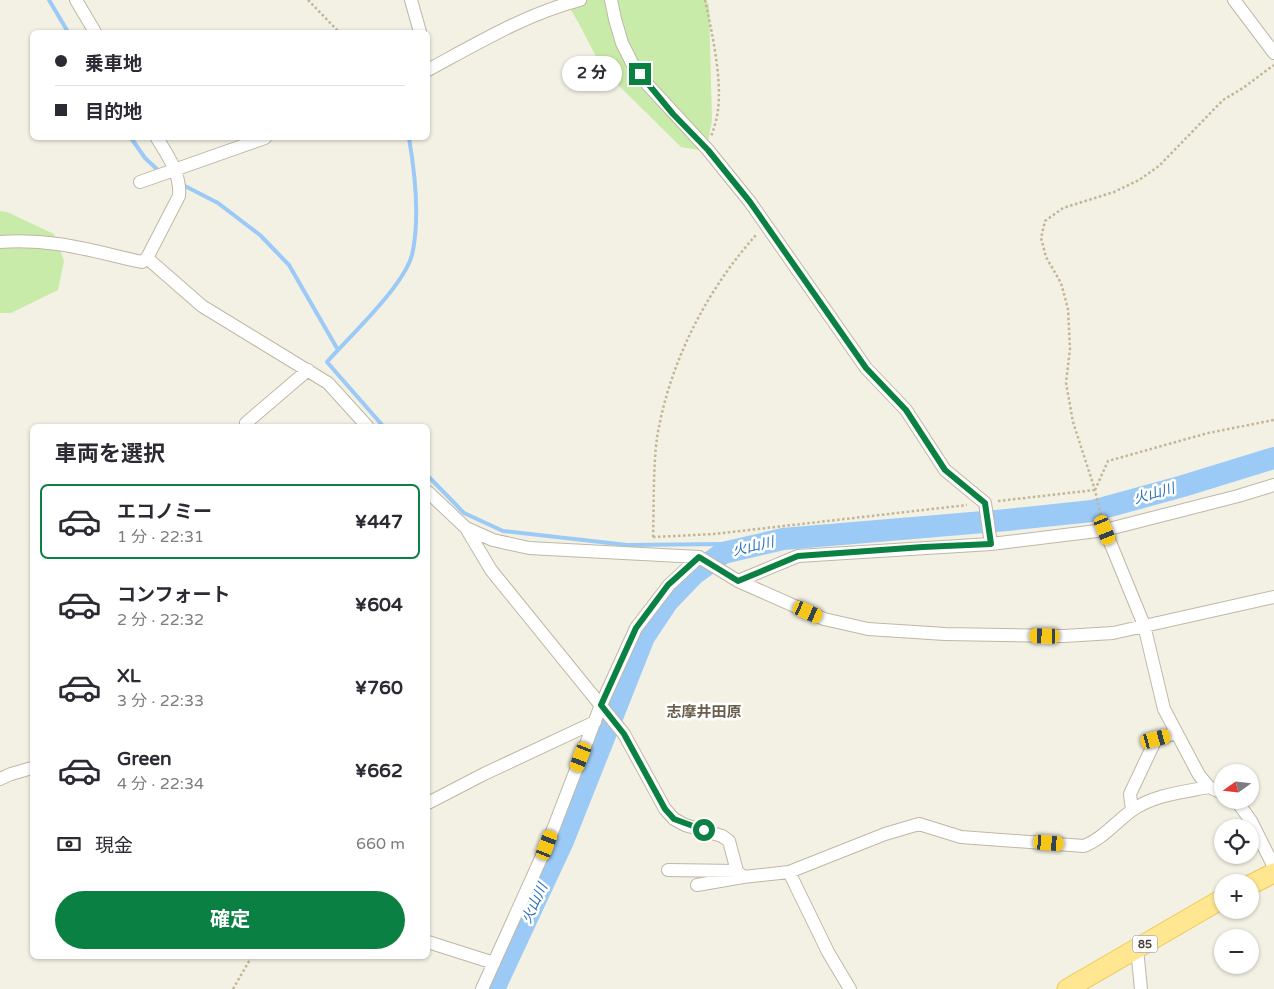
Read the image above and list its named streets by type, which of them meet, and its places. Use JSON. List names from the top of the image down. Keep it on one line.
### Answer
{"streets":{"main road":["85"]},"districts":["志摩井田原"],"water":["火山川"],"north":"left","page":{"banner":["乗車地","目的地"],"bubble":"2 分","heading":"車両を選択","list":[{"name":"エコノミー","note":"1 分 · 22:31","value":"¥447"},{"name":"コンフォート","note":"2 分 · 22:32","value":"¥604"},{"name":"XL","note":"3 分 · 22:33","value":"¥760"},{"name":"Green","note":"4 分 · 22:34","value":"¥662"}],"map_buttons":["+","−"],"pay":["現金","660 m"],"buttons":"確定"}}
